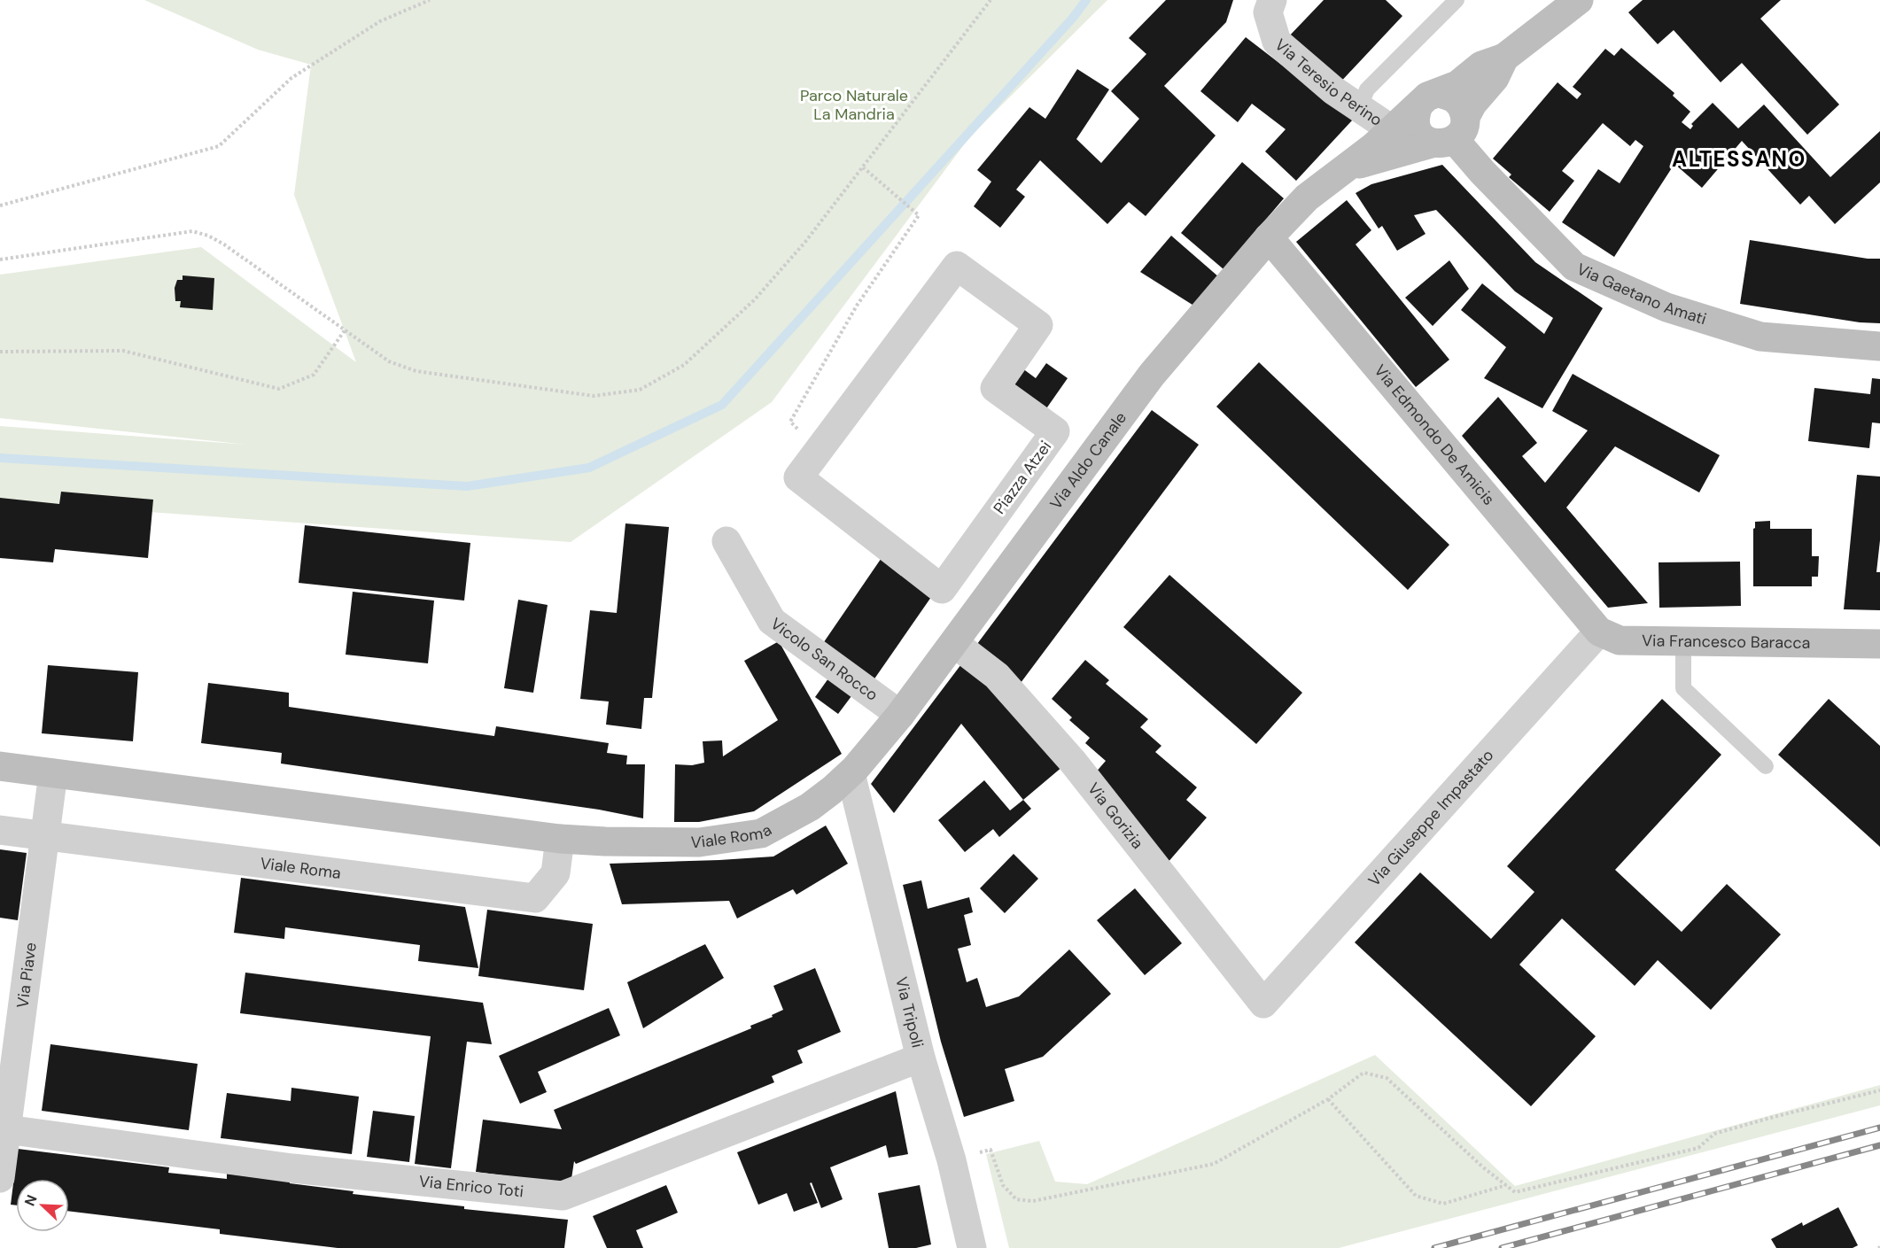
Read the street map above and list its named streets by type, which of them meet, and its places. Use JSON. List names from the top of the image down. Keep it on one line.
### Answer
{"streets":{"street":["Via Teresio Perino","Via Gaetano Amati","Via Edmondo De Amicis","Via Aldo Canale","Piazza Atzei","Via Francesco Baracca","Vicolo San Rocco","Via Gorizia","Via Giuseppe Impastato","Viale Roma","Via Piave","Via Tripoli","Via Enrico Toti"]},"crossings":[["Via Teresio Perino","Via Aldo Canale"],["Via Gaetano Amati","Via Aldo Canale"],["Via Edmondo De Amicis","Via Aldo Canale"],["Via Edmondo De Amicis","Via Francesco Baracca"],["Via Edmondo De Amicis","Via Giuseppe Impastato"],["Via Aldo Canale","Vicolo San Rocco"],["Via Aldo Canale","Via Gorizia"],["Via Aldo Canale","Viale Roma"],["Via Aldo Canale","Via Tripoli"],["Via Francesco Baracca","Via Giuseppe Impastato"],["Via Gorizia","Via Giuseppe Impastato"],["Viale Roma","Via Piave"],["Viale Roma","Via Tripoli"],["Via Piave","Via Enrico Toti"],["Via Tripoli","Via Enrico Toti"]],"districts":["ALTESSANO"],"parks":["Parco Naturale La Mandria"],"north":"top left"}
